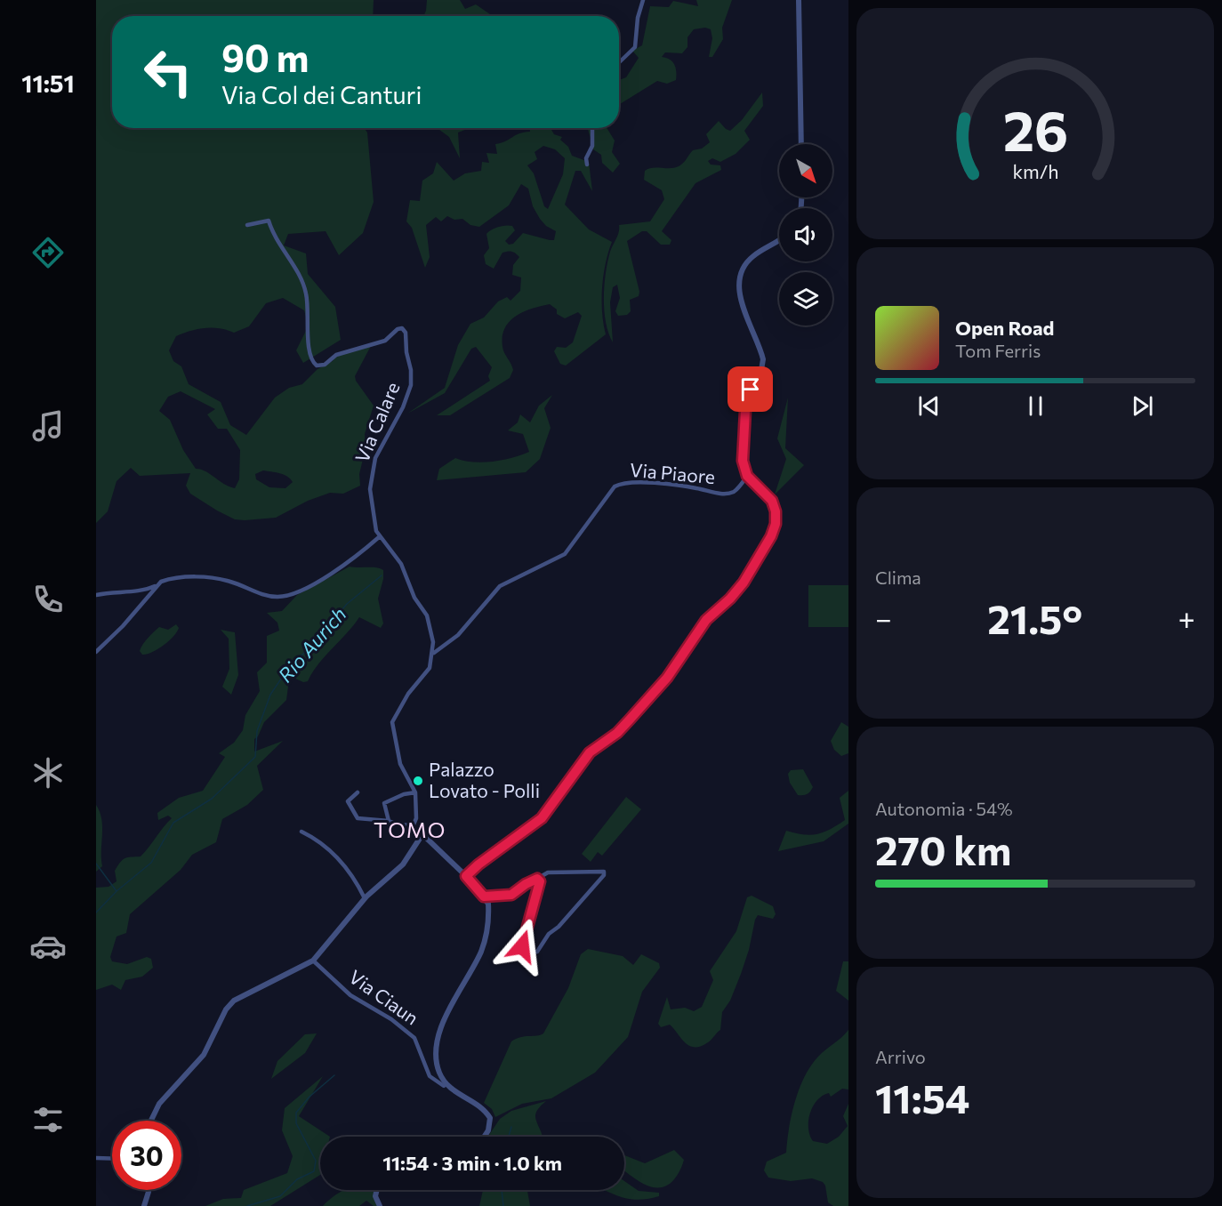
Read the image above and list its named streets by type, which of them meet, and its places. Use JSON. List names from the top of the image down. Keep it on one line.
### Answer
{"streets":{"street":["Via Calare","Via Piaore","Via Ciaun"]},"districts":["TOMO"],"water":["Rio Aurich"],"places":["Palazzo Lovato - Polli"],"north":"bottom right","page":{"tabs":"11:51","turn":["90 m","Via Col dei Canturi"],"song":["Open Road","Tom Ferris"],"tile":["Clima",["Autonomia · 54%","270 km"],["Arrivo","11:54"]],"heat":["−","21.5°","+"],"limit":"30","trip":"11:54 · 3 min · 1.0 km","gauge":["26","km/h"]}}
